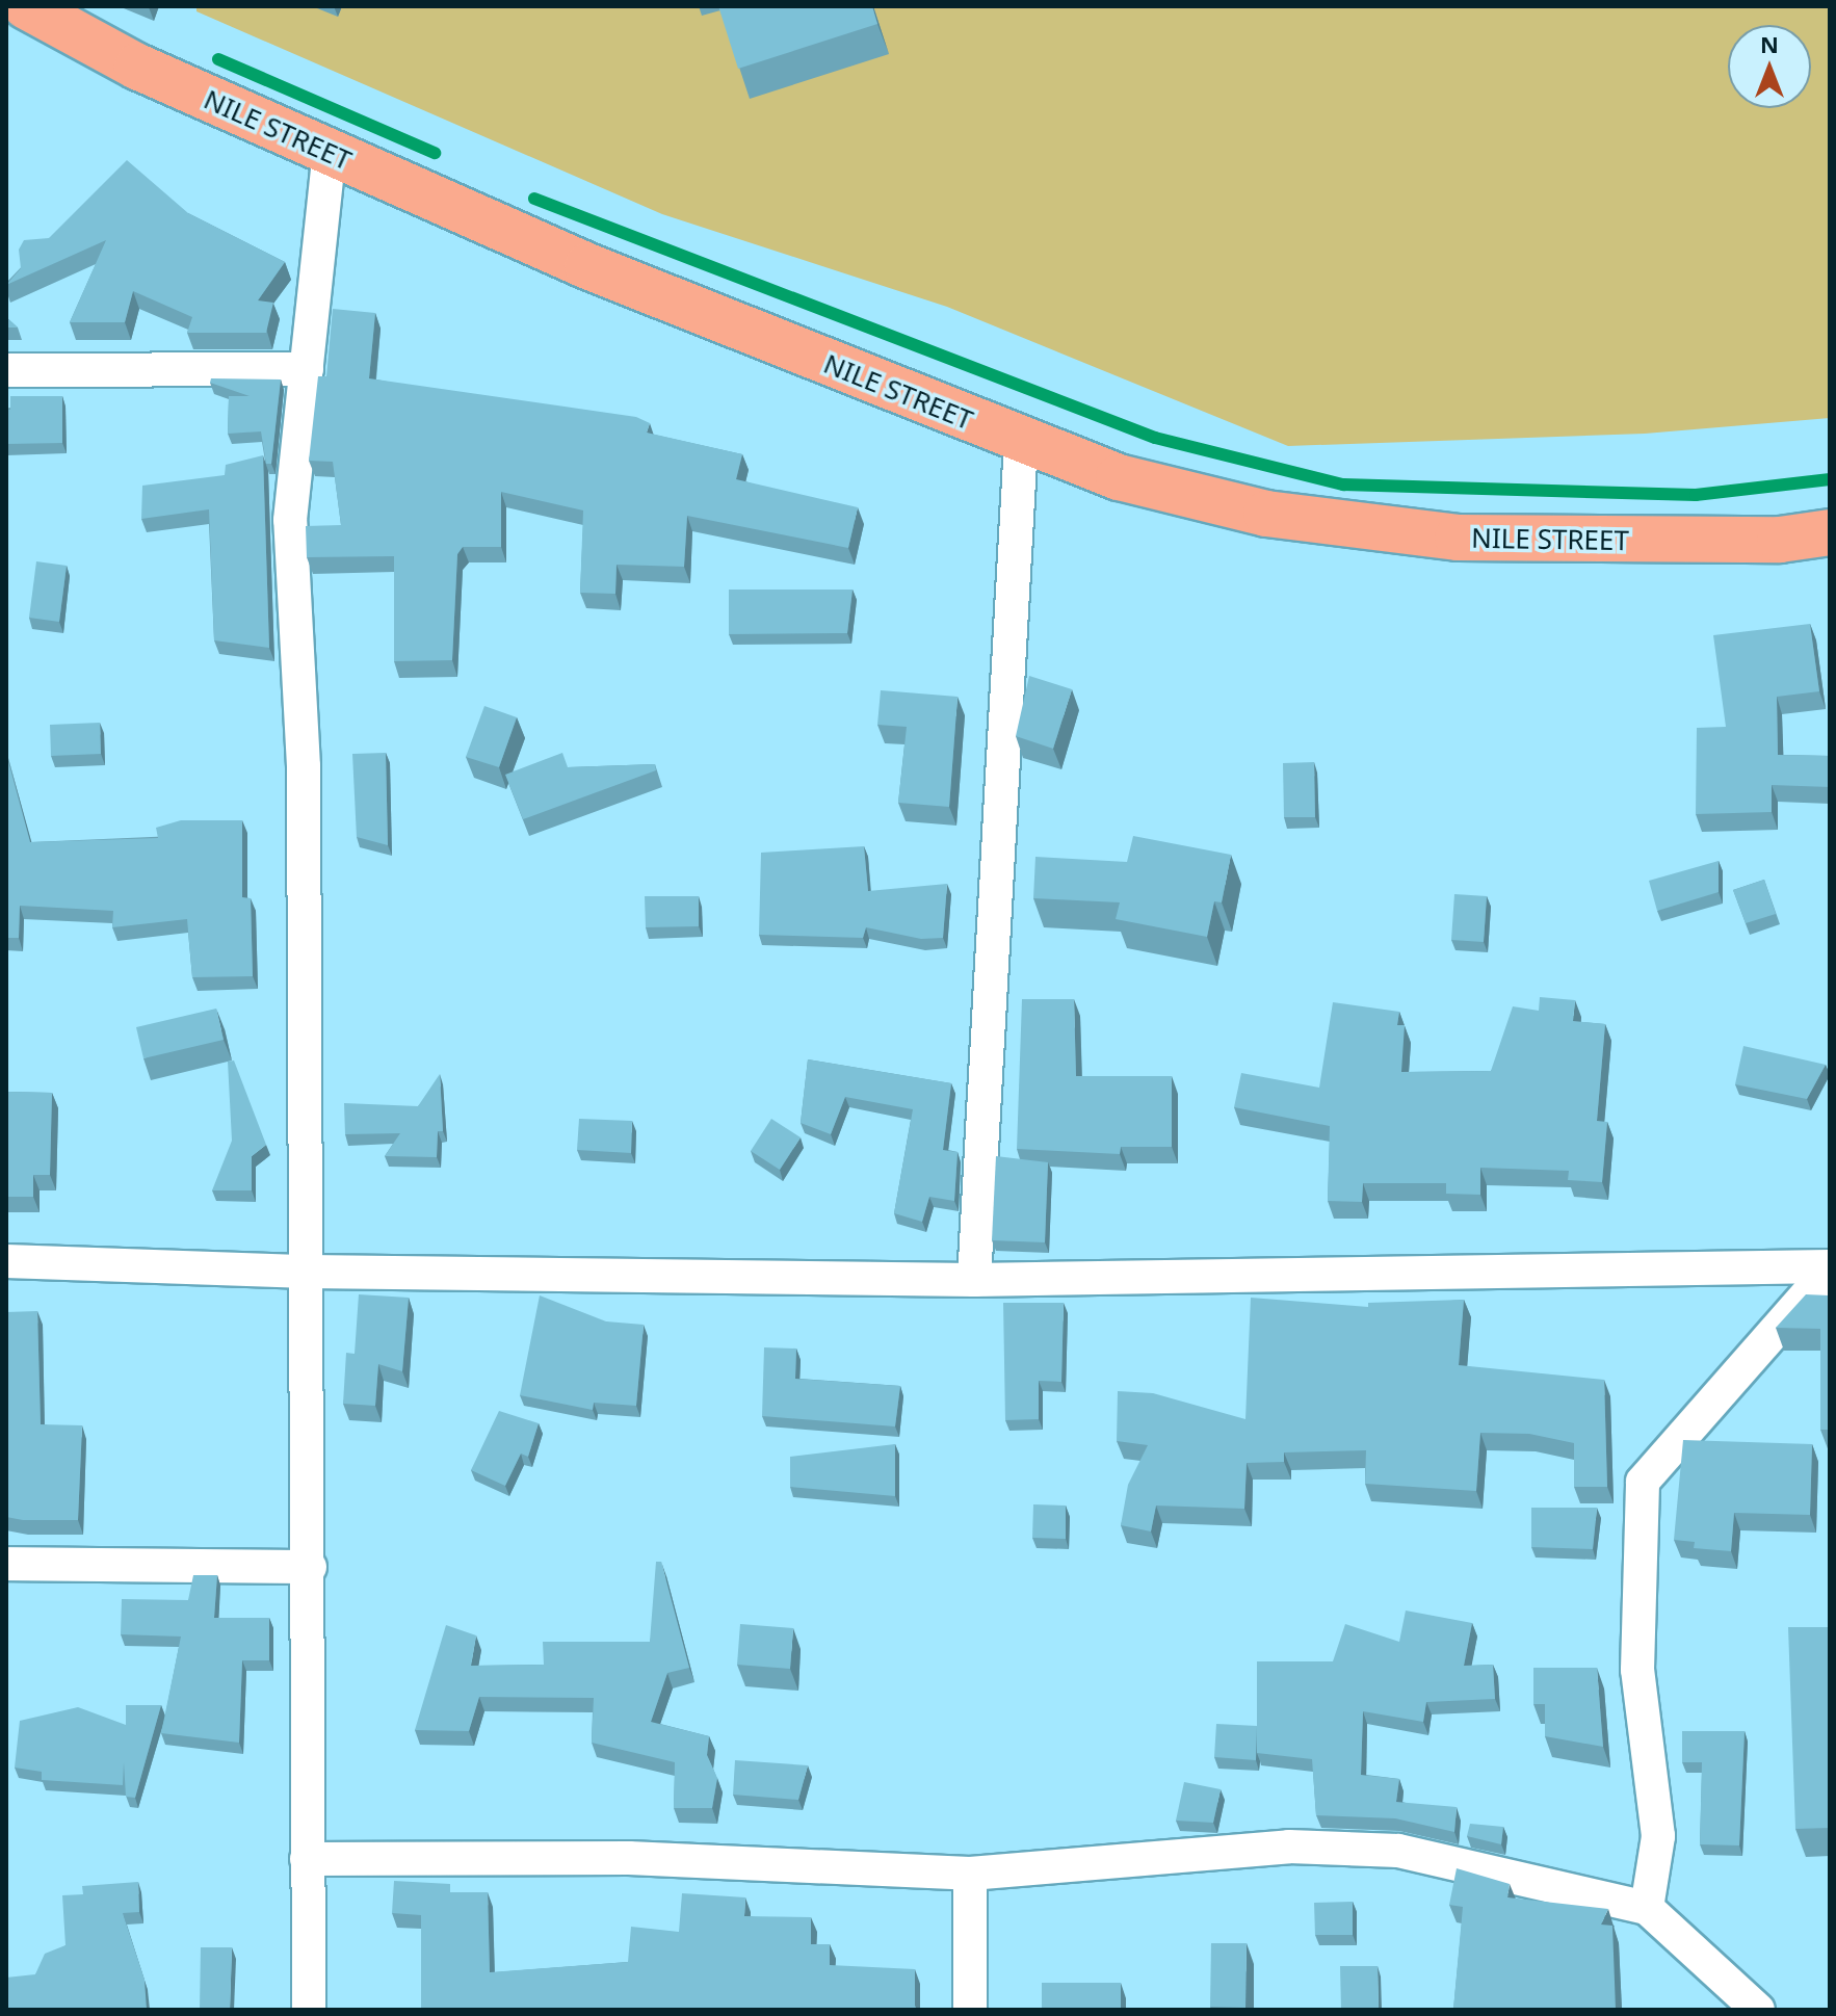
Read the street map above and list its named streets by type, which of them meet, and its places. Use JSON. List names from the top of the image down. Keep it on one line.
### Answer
{"streets":{"main road":["NILE STREET"]},"north":"top"}
